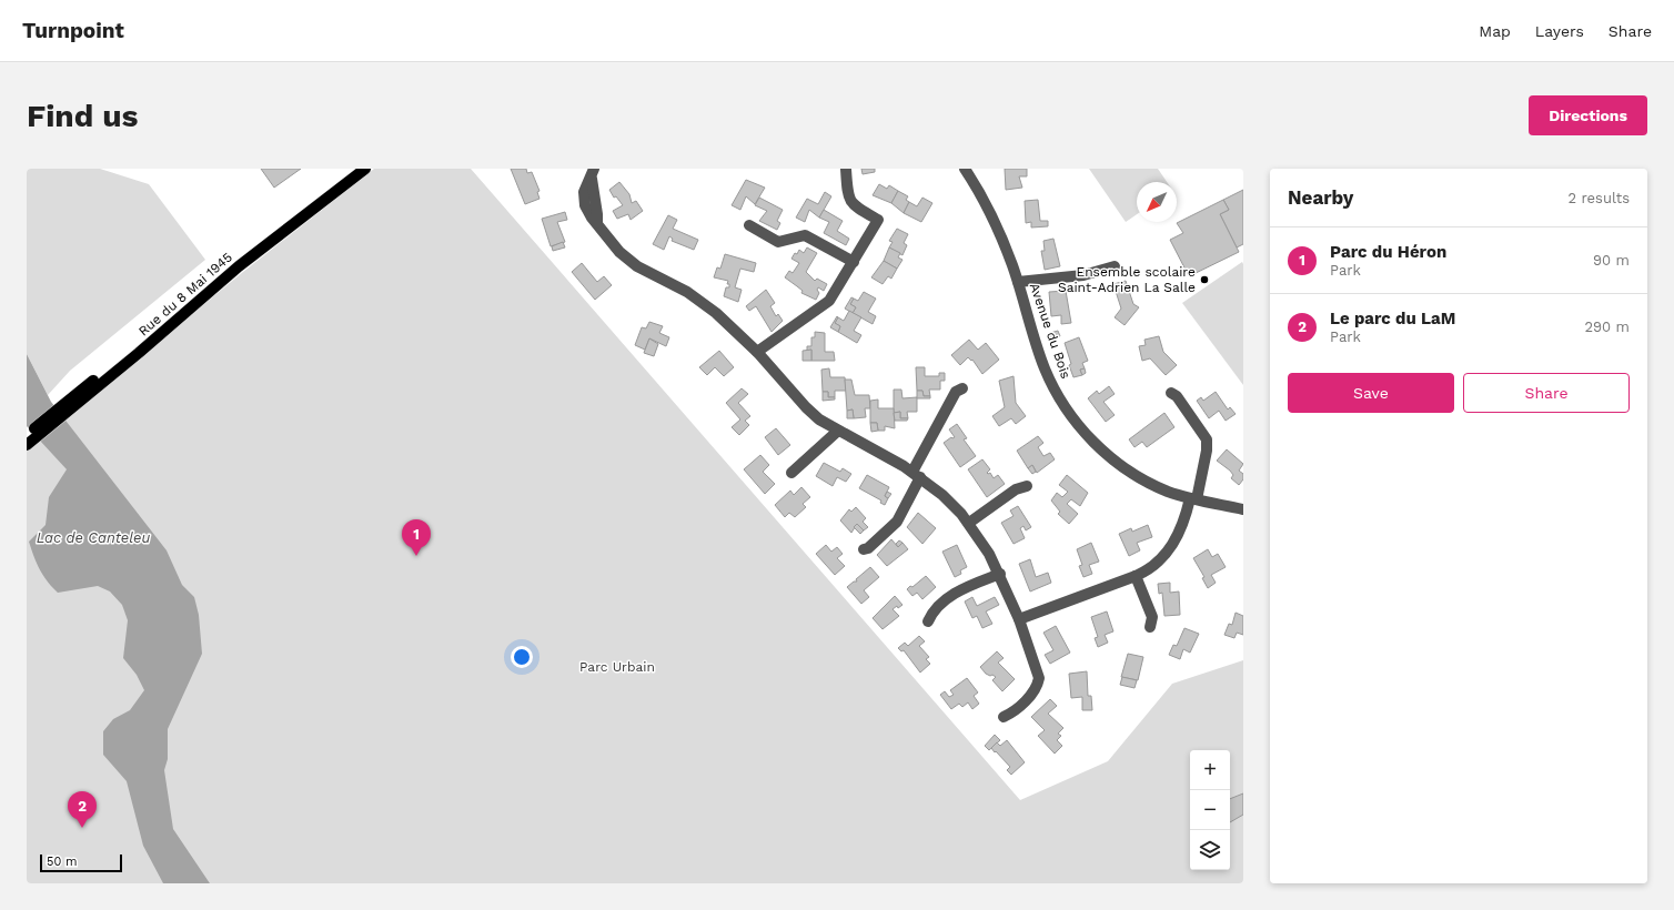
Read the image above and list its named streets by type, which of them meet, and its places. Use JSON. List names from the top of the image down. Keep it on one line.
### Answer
{"streets":{"main road":["Rue du 8 Mai 1945"],"street":["Avenue du Bois"]},"water":["Lac de Canteleu"],"parks":["Parc Urbain"],"places":["Ensemble scolaire Saint-Adrien La Salle"],"scale_bar":"50 m","north":"bottom left","page":{"header":"Turnpoint","nav":["Map","Layers","Share"],"buttons":["Directions",["Save","Share"]],"title":"Find us","heading":["Nearby","2 results"],"list":[{"mark":"1","name":"Parc du Héron","note":"Park","value":"90 m"},{"mark":"2","name":"Le parc du LaM","note":"Park","value":"290 m"}],"pins":["1","2"],"map_buttons":["+","−"],"scale":"50 m"}}
